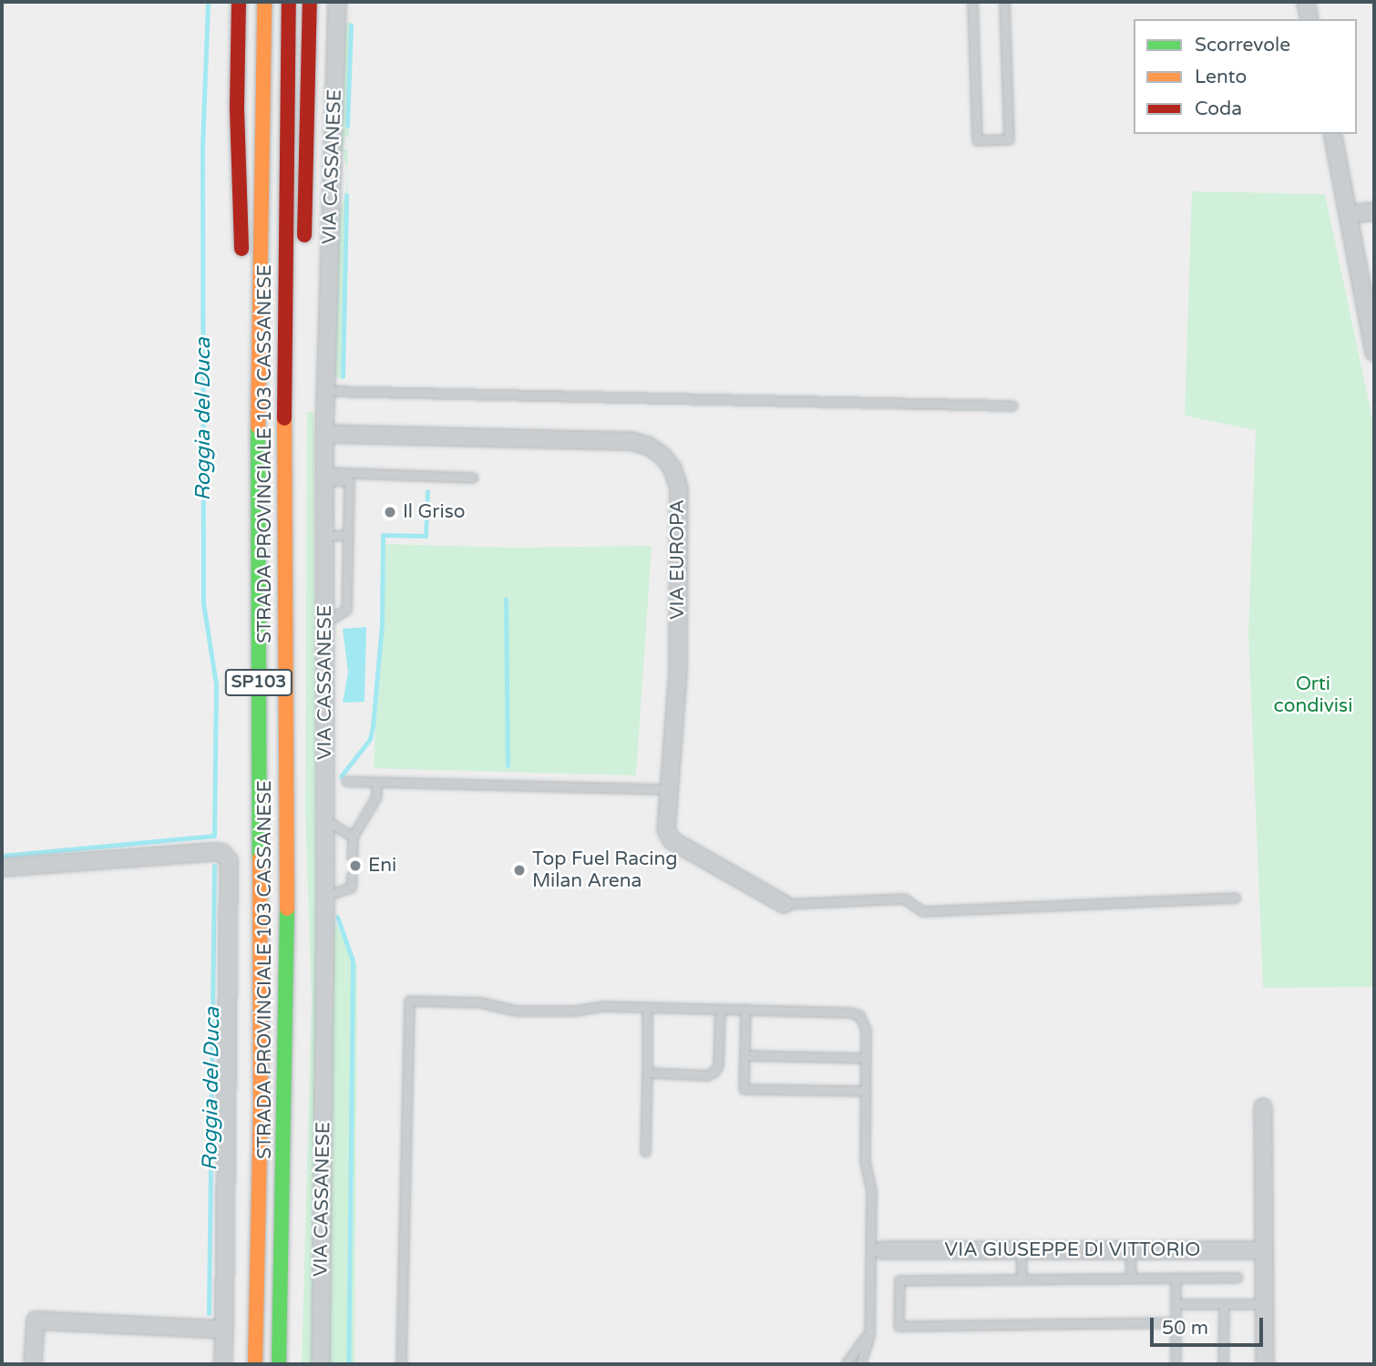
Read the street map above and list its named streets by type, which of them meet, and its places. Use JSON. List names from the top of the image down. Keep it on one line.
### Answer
{"streets":{"highway":["STRADA PROVINCIALE 103 CASSANESE","SP103"],"street":["VIA CASSANESE","VIA EUROPA","VIA GIUSEPPE DI VITTORIO"]},"crossings":[["VIA CASSANESE","VIA EUROPA"],["STRADA PROVINCIALE 103 CASSANESE","SP103"]],"water":["Roggia del Duca"],"parks":["Orti condivisi"],"places":["Il Griso","Eni","Top Fuel Racing Milan Arena"],"legend":["Scorrevole","Lento","Coda"],"scale_bar":"50 m"}
